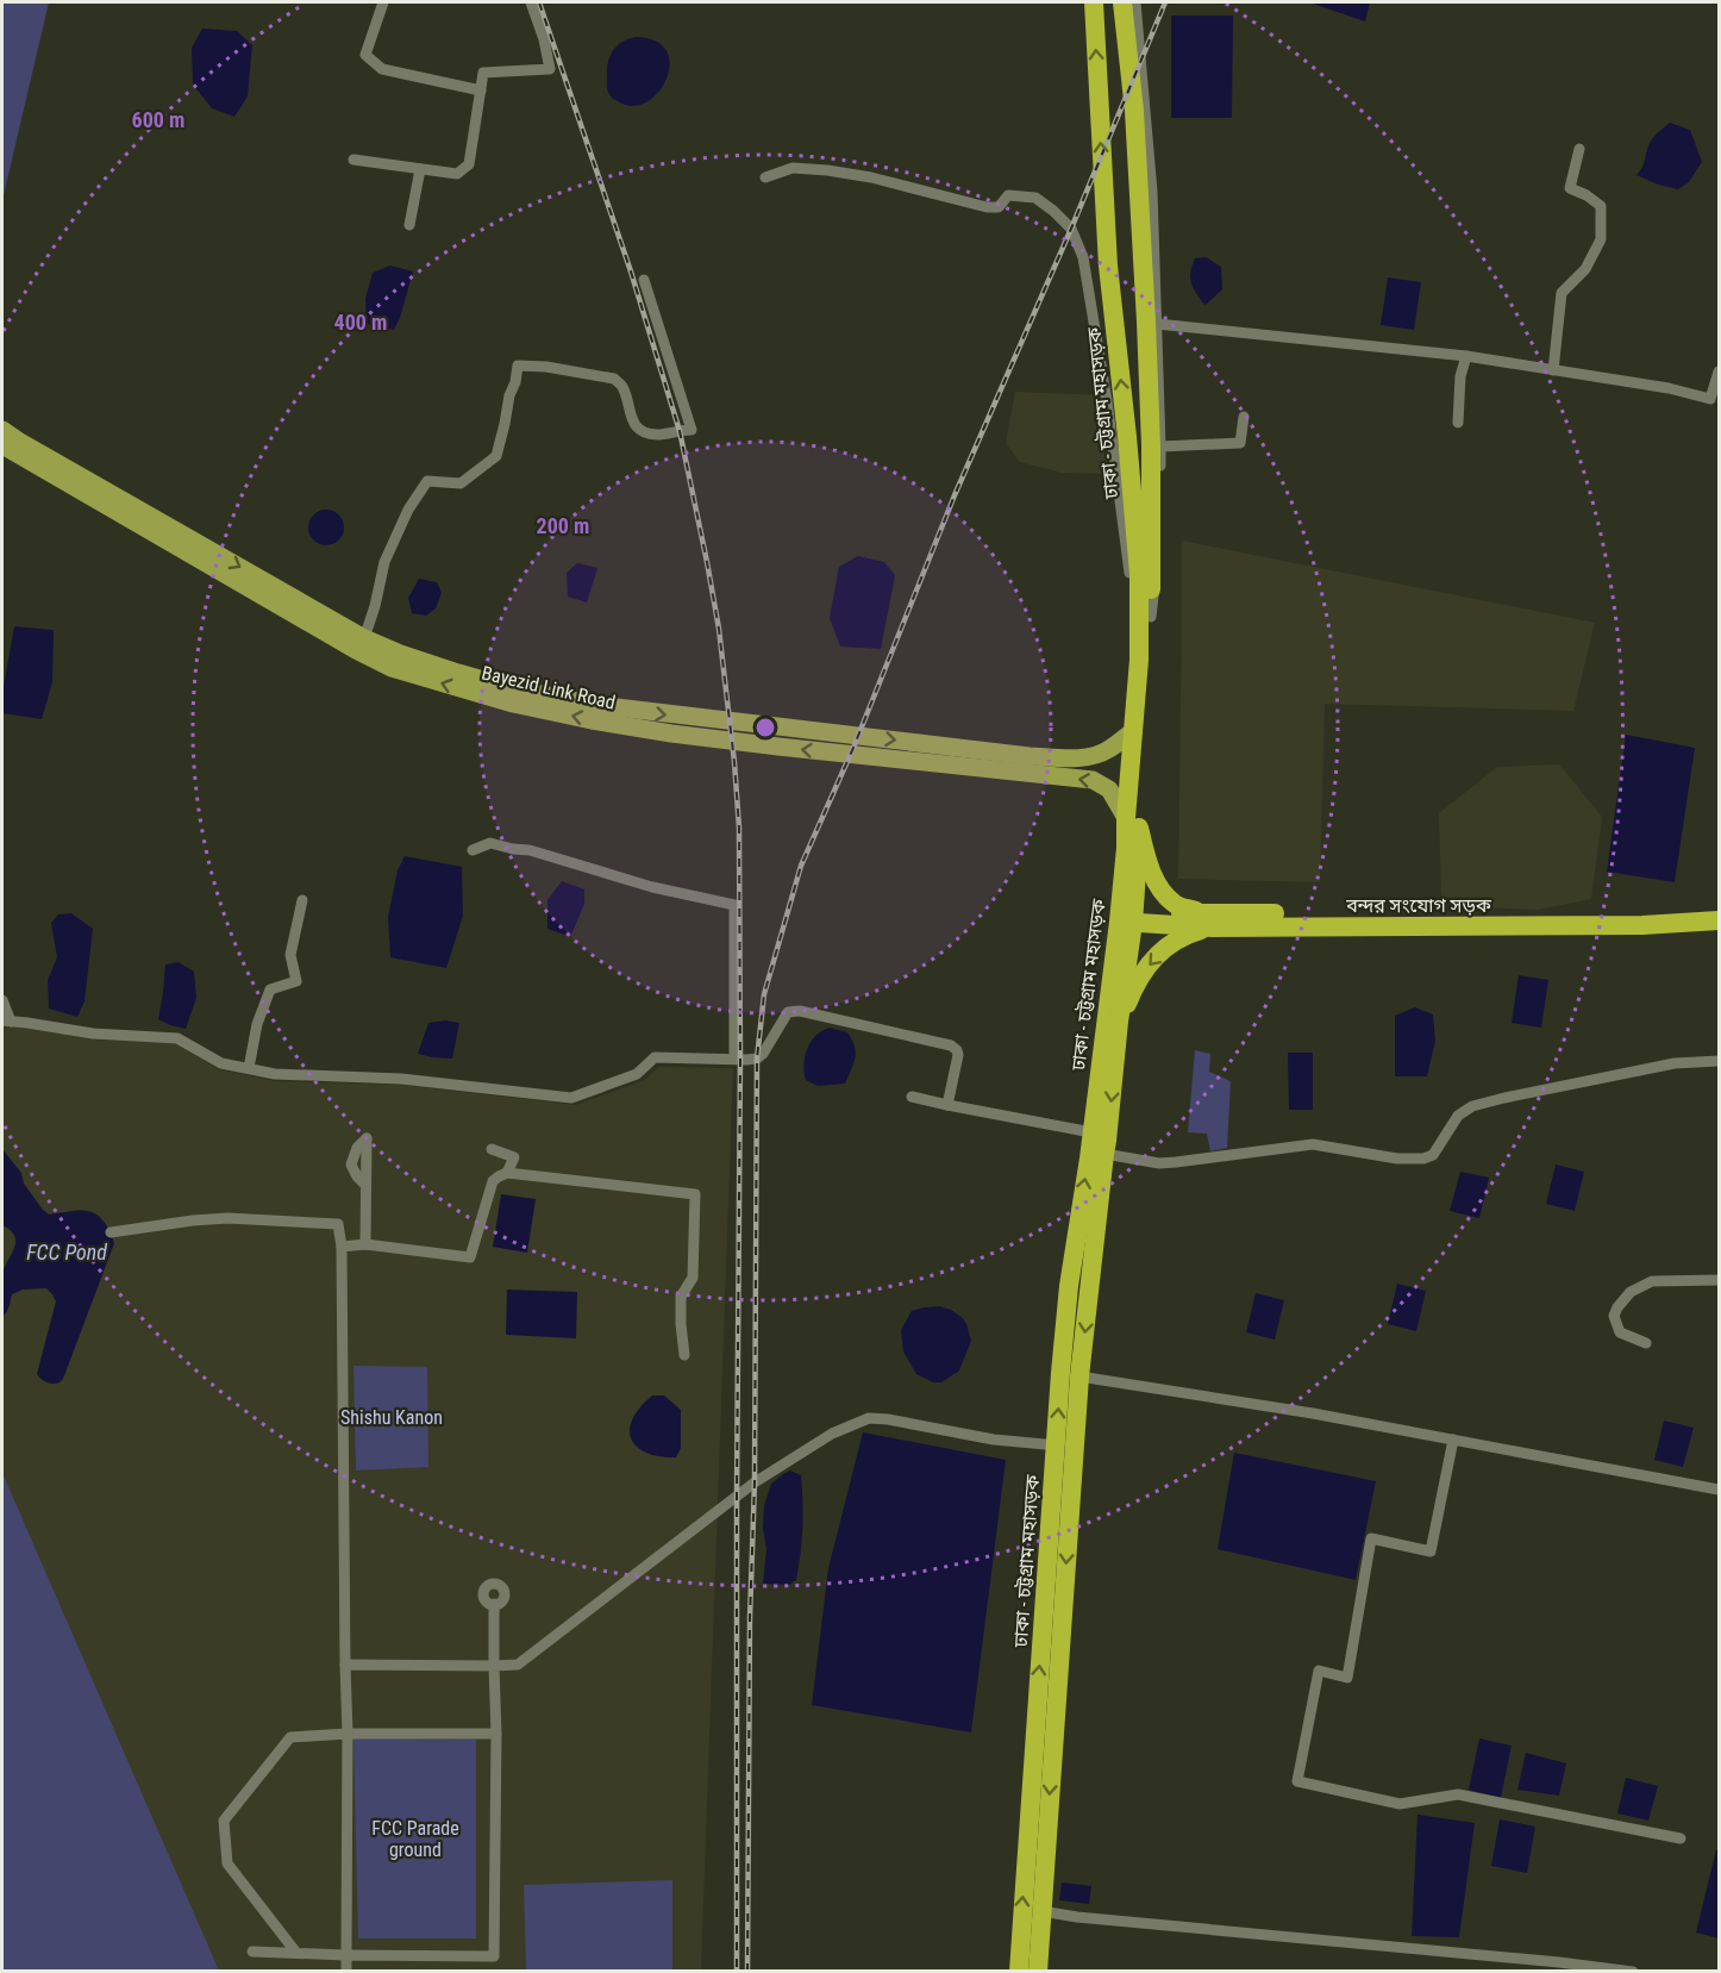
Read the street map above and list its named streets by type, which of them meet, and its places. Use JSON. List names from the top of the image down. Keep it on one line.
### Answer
{"streets":{"highway":["ঢাকা - চট্টগ্রাম মহাসড়ক","বন্দর সংযোগ সড়ক"],"main road":["Bayezid Link Road"]},"crossings":[["ঢাকা - চট্টগ্রাম মহাসড়ক","Bayezid Link Road"],["ঢাকা - চট্টগ্রাম মহাসড়ক","বন্দর সংযোগ সড়ক"]],"water":["FCC Pond"],"parks":["Shishu Kanon","FCC Parade ground"],"rings":["600 m","400 m","200 m"]}
